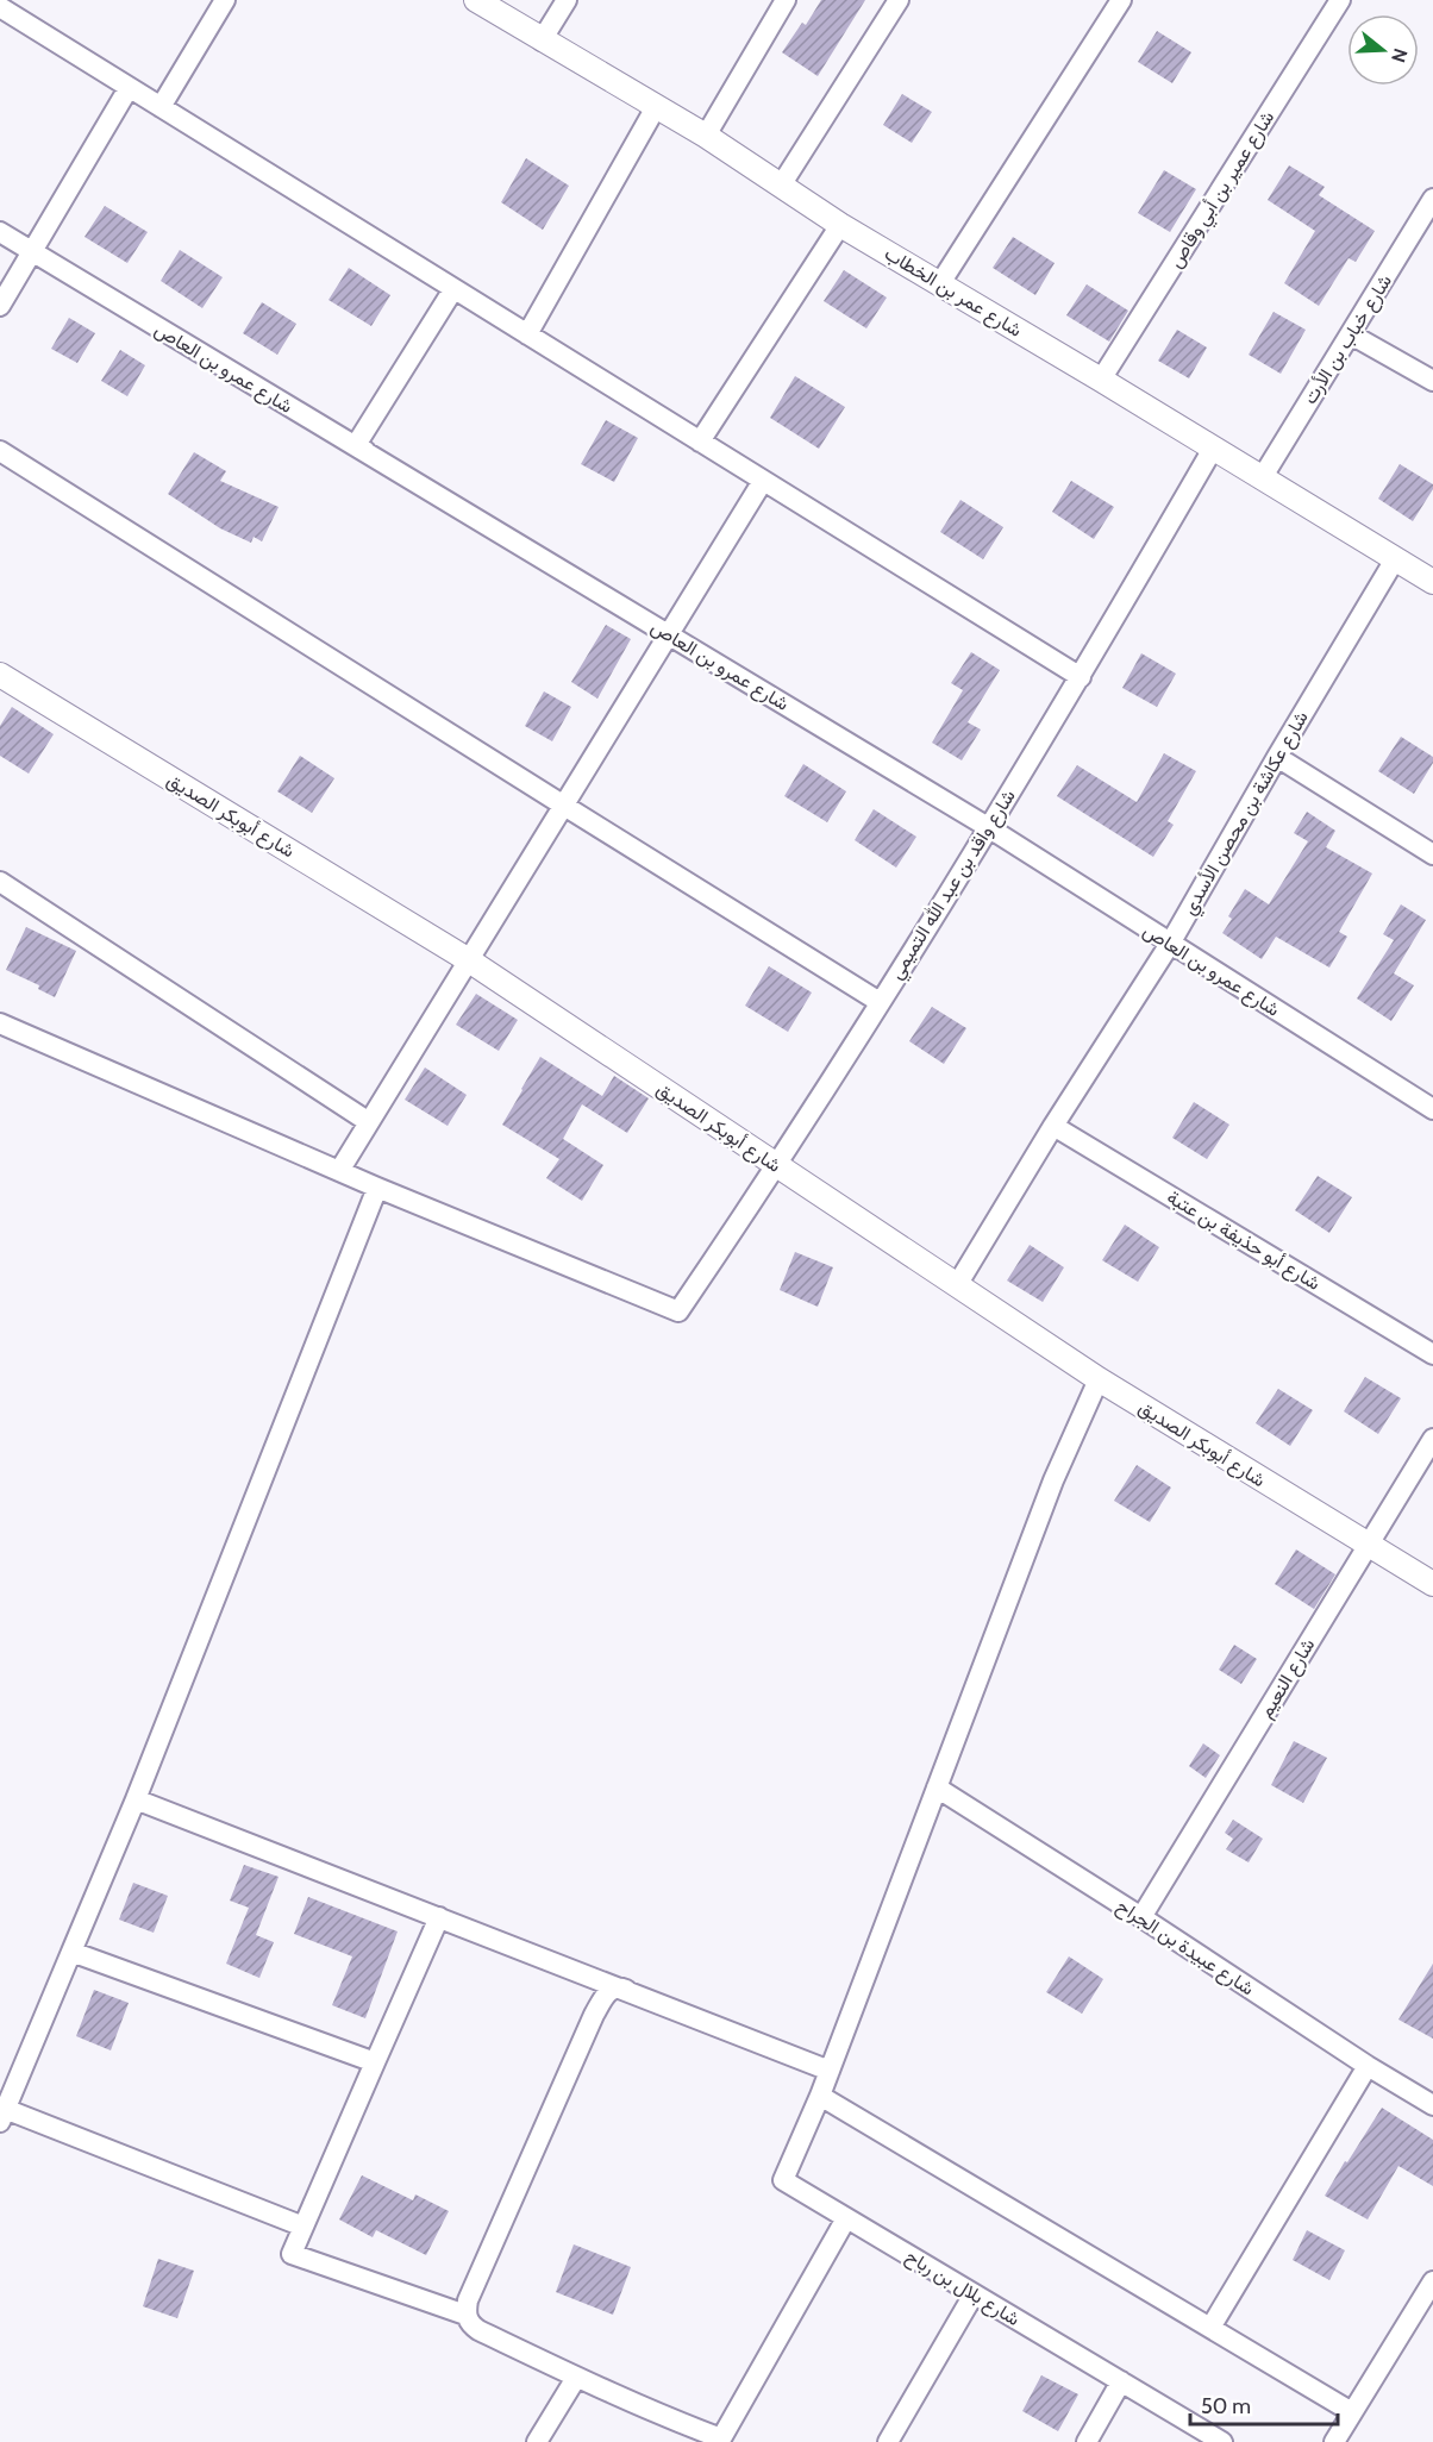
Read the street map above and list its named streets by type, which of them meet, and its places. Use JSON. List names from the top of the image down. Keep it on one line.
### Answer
{"streets":{"street":["شارع عمير بن أبي وقاص","شارع عمر بن الخطاب","شارع خباب بن الأرت","شارع عمرو بن العاص","شارع عكاشة بن محصن الأسدي","شارع أبوبكر الصديق","شارع واقد بن عبد الله التميمي","شارع أبو حذيفة بن عتبة","شارع النعيم","شارع عبيدة بن الجراح","شارع بلال بن رباح"]},"crossings":[["شارع عمير بن أبي وقاص","شارع عمر بن الخطاب"],["شارع عمر بن الخطاب","شارع خباب بن الأرت"],["شارع عمر بن الخطاب","شارع عكاشة بن محصن الأسدي"],["شارع عمر بن الخطاب","شارع واقد بن عبد الله التميمي"],["شارع عمرو بن العاص","شارع عكاشة بن محصن الأسدي"],["شارع عمرو بن العاص","شارع واقد بن عبد الله التميمي"],["شارع عكاشة بن محصن الأسدي","شارع أبوبكر الصديق"],["شارع عكاشة بن محصن الأسدي","شارع أبو حذيفة بن عتبة"],["شارع أبوبكر الصديق","شارع واقد بن عبد الله التميمي"],["شارع أبوبكر الصديق","شارع النعيم"],["شارع النعيم","شارع عبيدة بن الجراح"]],"scale_bar":"50 m","north":"right"}
